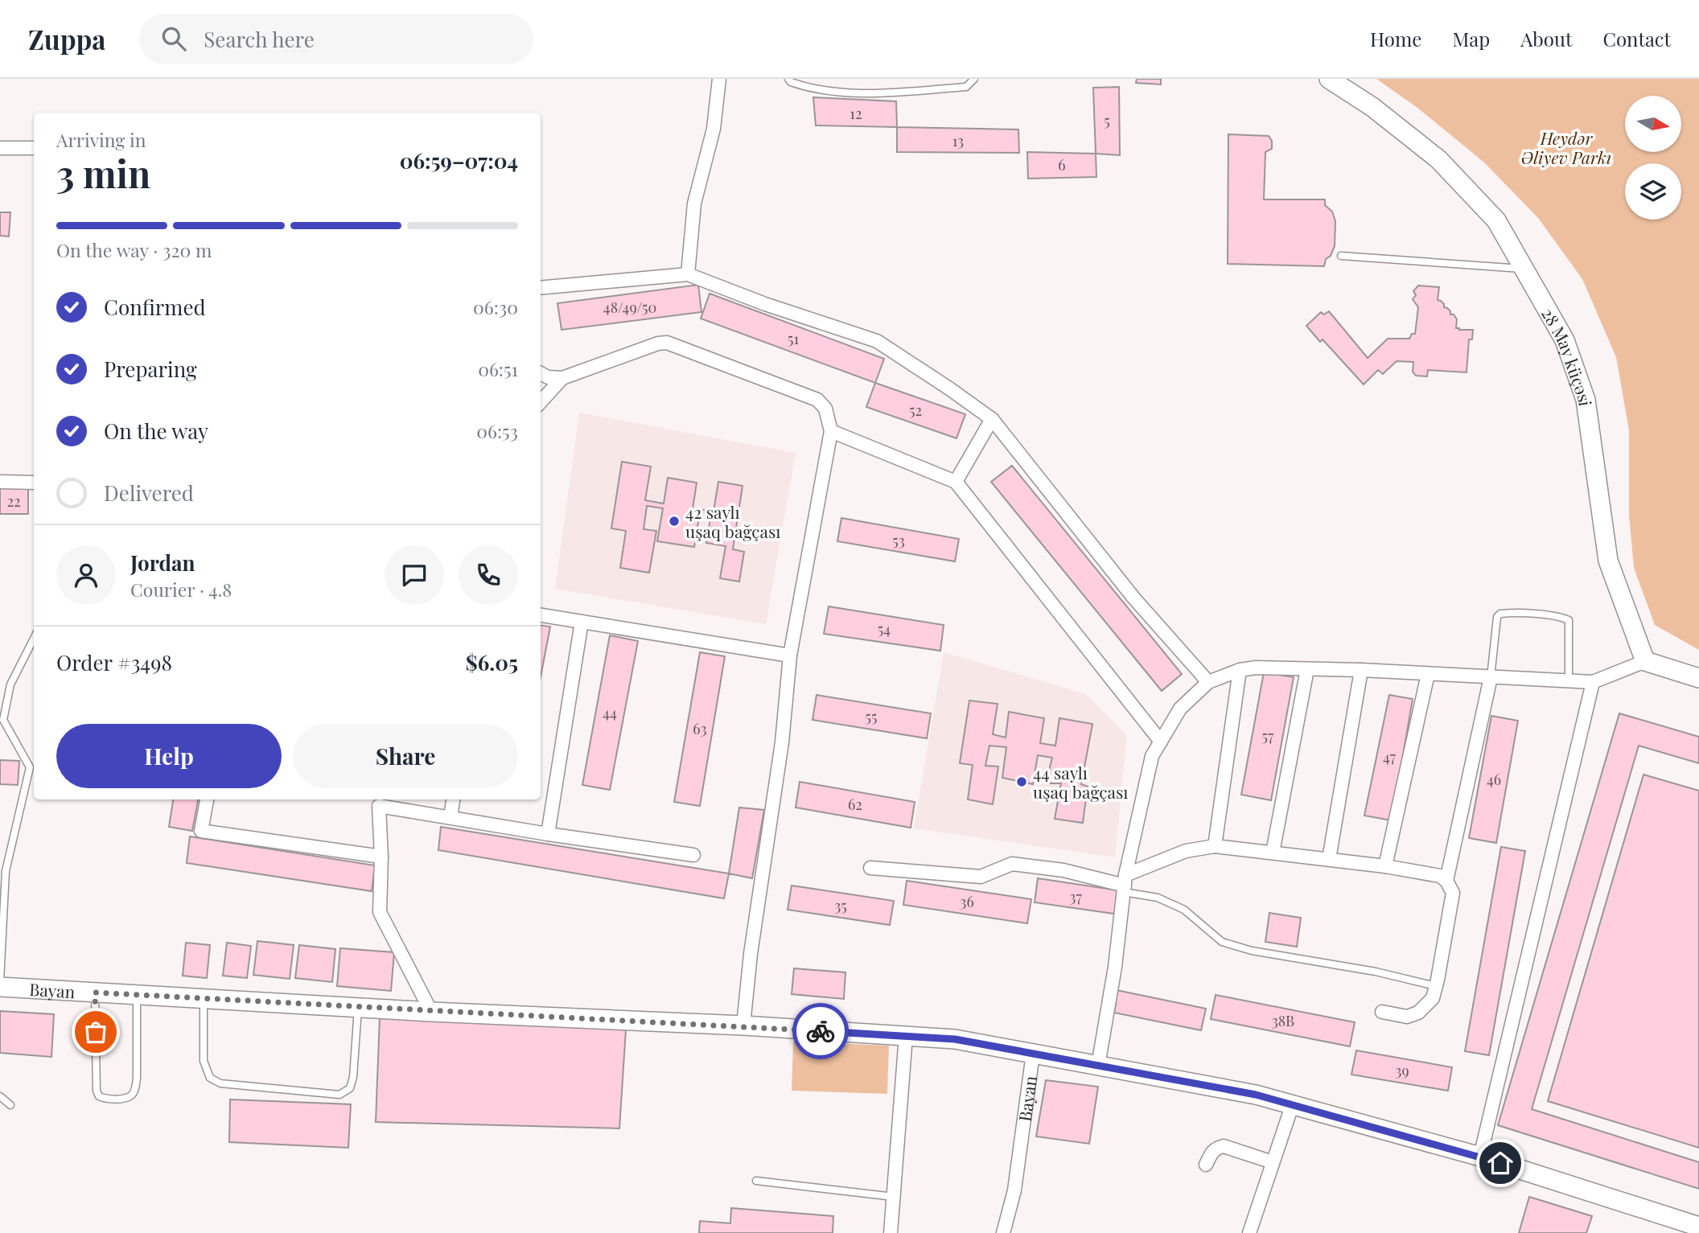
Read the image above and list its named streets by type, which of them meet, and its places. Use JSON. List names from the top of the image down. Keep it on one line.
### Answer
{"streets":{"street":["28 May küçəsi","Bayan"]},"parks":["Heydər Əliyev Parkı"],"places":["42 saylı uşaq bağçası","44 saylı uşaq bağçası"],"house_numbers":["12","5","13","6","48/49/50","51","52","22","53","54","44","55","63","57","47","46","62","37","36","35","38B","39"],"north":"right","page":{"header":"Zuppa","search":"Search here","nav":["Home","Map","About","Contact"],"heading":["3 min","Arriving in","06:59–07:04"],"panel":["Jordan","Courier · 4.8","Order #3498","$6.05"],"bar":"On the way · 320 m","list":[["Confirmed","06:30"],["Preparing","06:51"],["On the way","06:53"],"Delivered"],"buttons":["Help","Share"]}}
